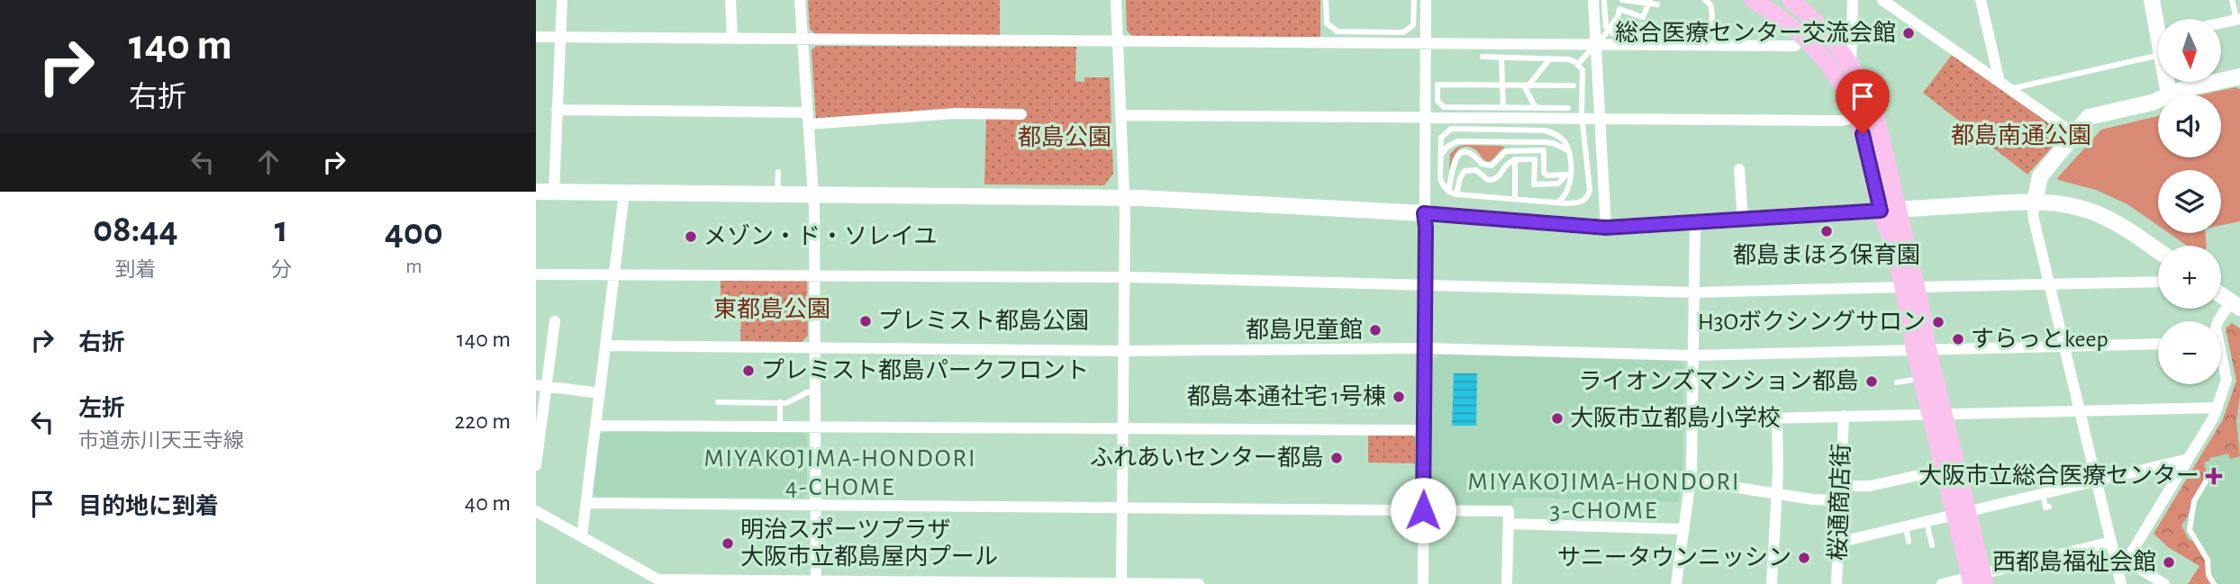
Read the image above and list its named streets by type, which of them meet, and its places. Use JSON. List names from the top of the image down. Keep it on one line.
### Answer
{"streets":{"street":["桜通商店街"]},"districts":["MIYAKOJIMA-HONDORI 4-CHOME","MIYAKOJIMA-HONDORI 3-CHOME"],"parks":["都島南通公園","都島公園","東都島公園"],"places":{"other":["総合医療センター交流会館","都島まほろ保育園","メゾン・ド・ソレイユ","プレミスト都島公園","H3Oボクシングサロン","都島児童館","すらっとkeep","プレミスト都島パークフロント","ライオンズマンション都島","都島本通社宅 1号棟","大阪市立都島小学校","ふれあいセンター都島","明治スポーツプラザ 大阪市立都島屋内プール","サニータウンニッシン","西都島福祉会館"],"health":["大阪市立総合医療センター"]},"north":"bottom","page":{"turn":["140 m","右折"],"map_buttons":["+","−"],"eta":["08:44","到着","1","分","400","m"],"list":[{"name":"右折","value":"140 m"},{"name":"左折","note":"市道赤川天王寺線","value":"220 m"},{"name":"目的地に到着","value":"40 m"}]}}
